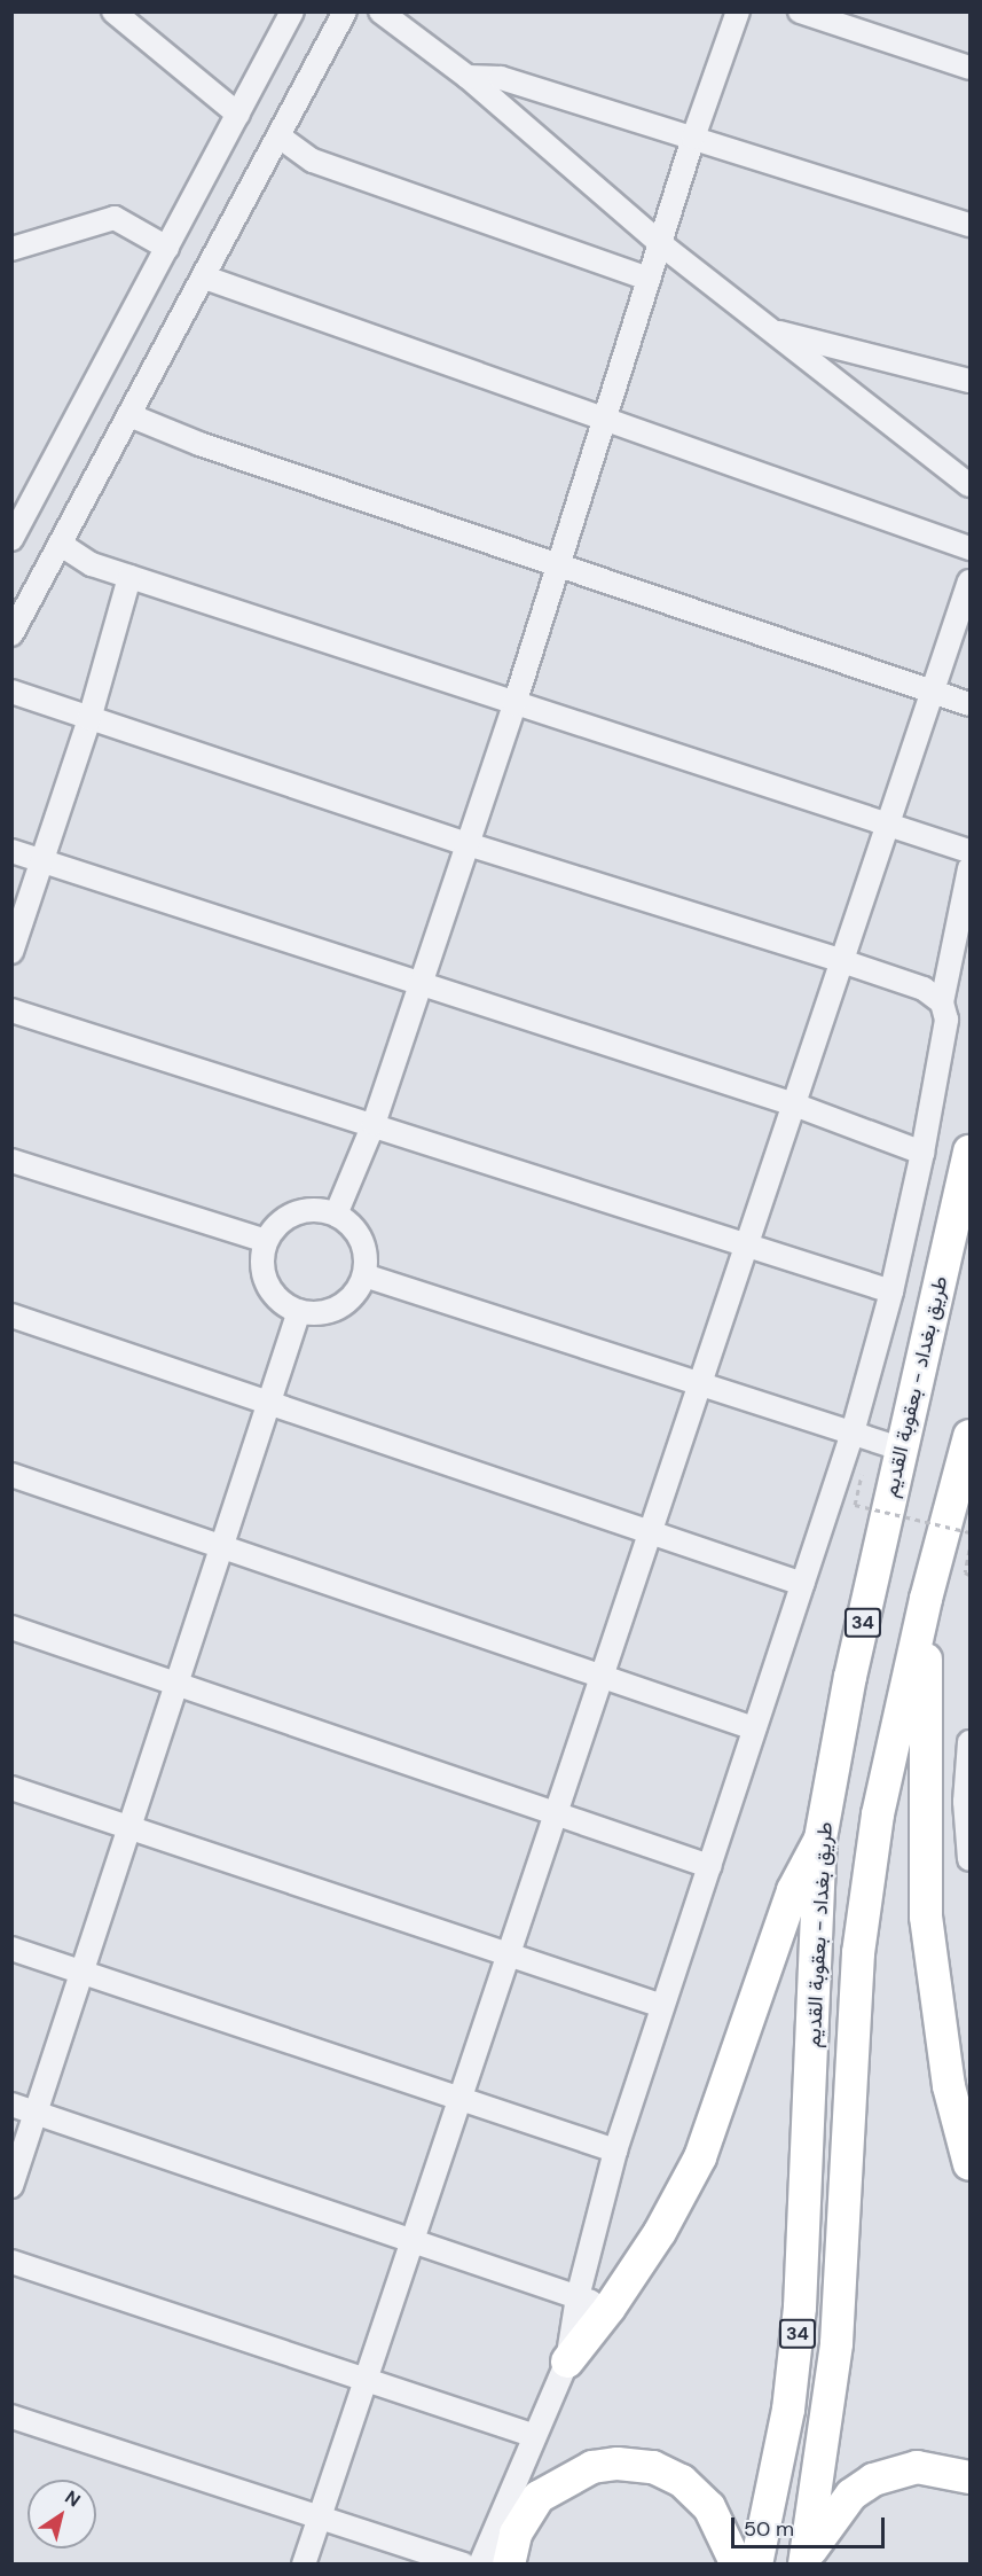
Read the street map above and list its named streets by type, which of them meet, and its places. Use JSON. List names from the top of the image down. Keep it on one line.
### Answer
{"streets":{"highway":["طريق بغداد - بعقوبة القديم","34"]},"scale_bar":"50 m","north":"top right"}
